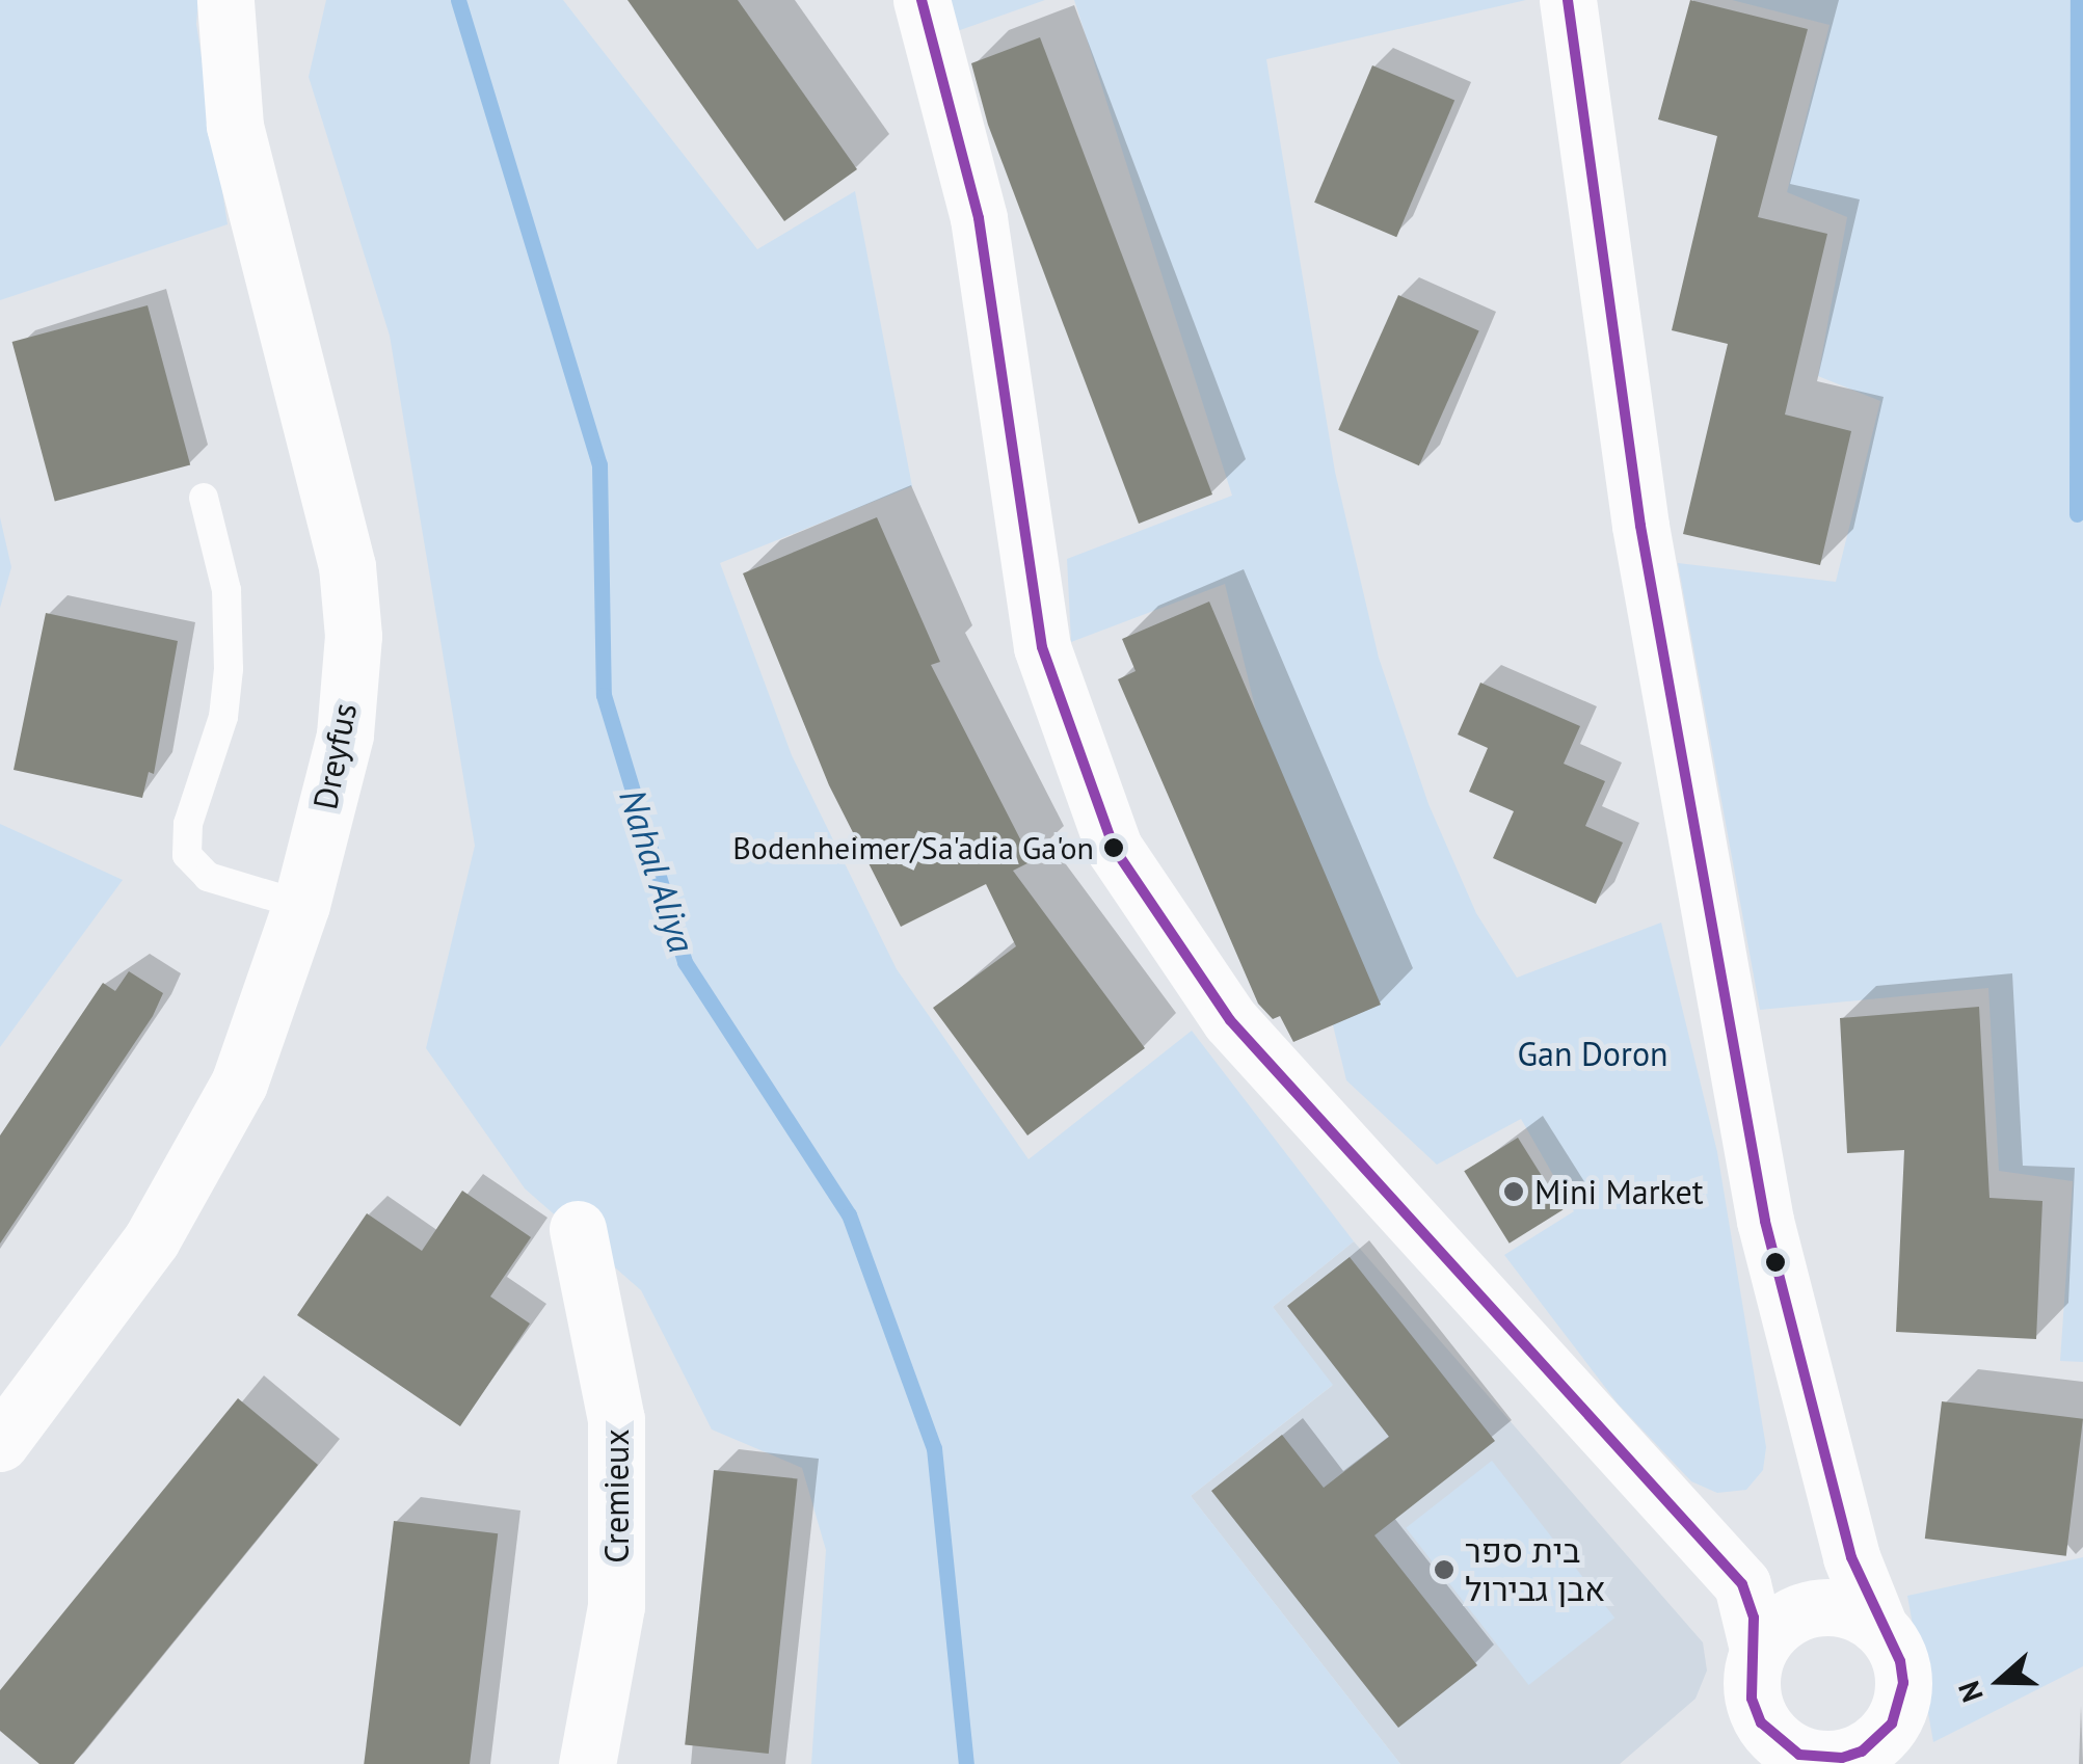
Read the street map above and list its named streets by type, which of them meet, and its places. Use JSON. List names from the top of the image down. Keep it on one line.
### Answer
{"streets":{"street":["Dreyfus","Cremieux"]},"water":["Nahal Aliya"],"parks":["Gan Doron"],"places":["Bodenheimer/Sa'adia Ga'on","Mini Market","בית ספר אבן גבירול"],"north":"left"}
